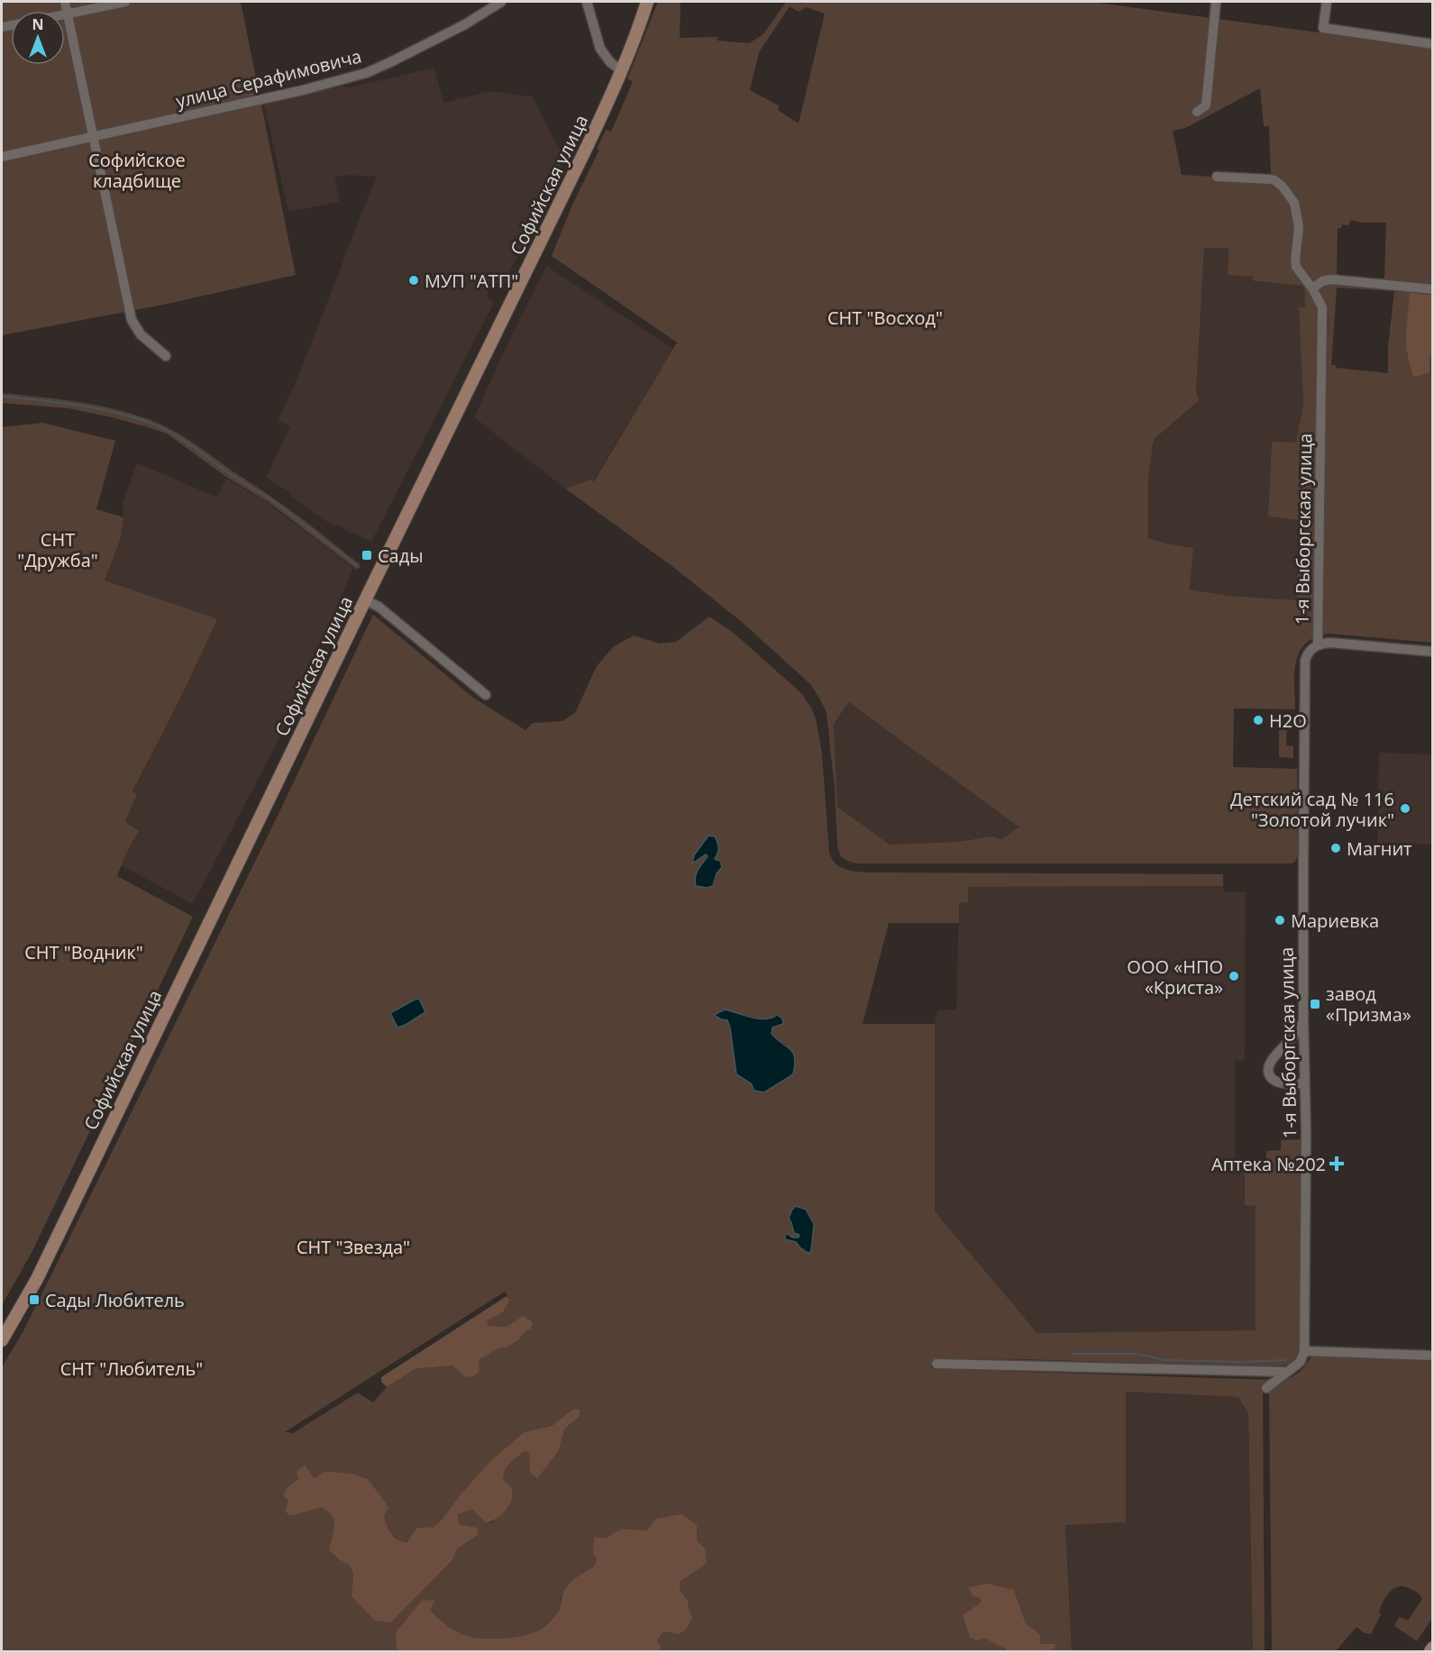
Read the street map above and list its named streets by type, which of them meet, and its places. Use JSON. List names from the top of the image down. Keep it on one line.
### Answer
{"streets":{"main road":["Софийская улица"],"street":["улица Серафимовича","1-я Выборгская улица"]},"parks":["Софийское кладбище","СНТ \"Восход\"","СНТ \"Дружба\"","СНТ \"Водник\"","СНТ \"Звезда\"","СНТ \"Любитель\""],"places":{"other":["МУП \"АТП\"","H2O","Детский сад № 116 \"Золотой лучик\"","Магнит","Мариевка","ООО «НПО «Криста»"],"transit":["Сады","завод «Призма»","Сады Любитель"],"health":["Аптека №202"]},"north":"top"}
